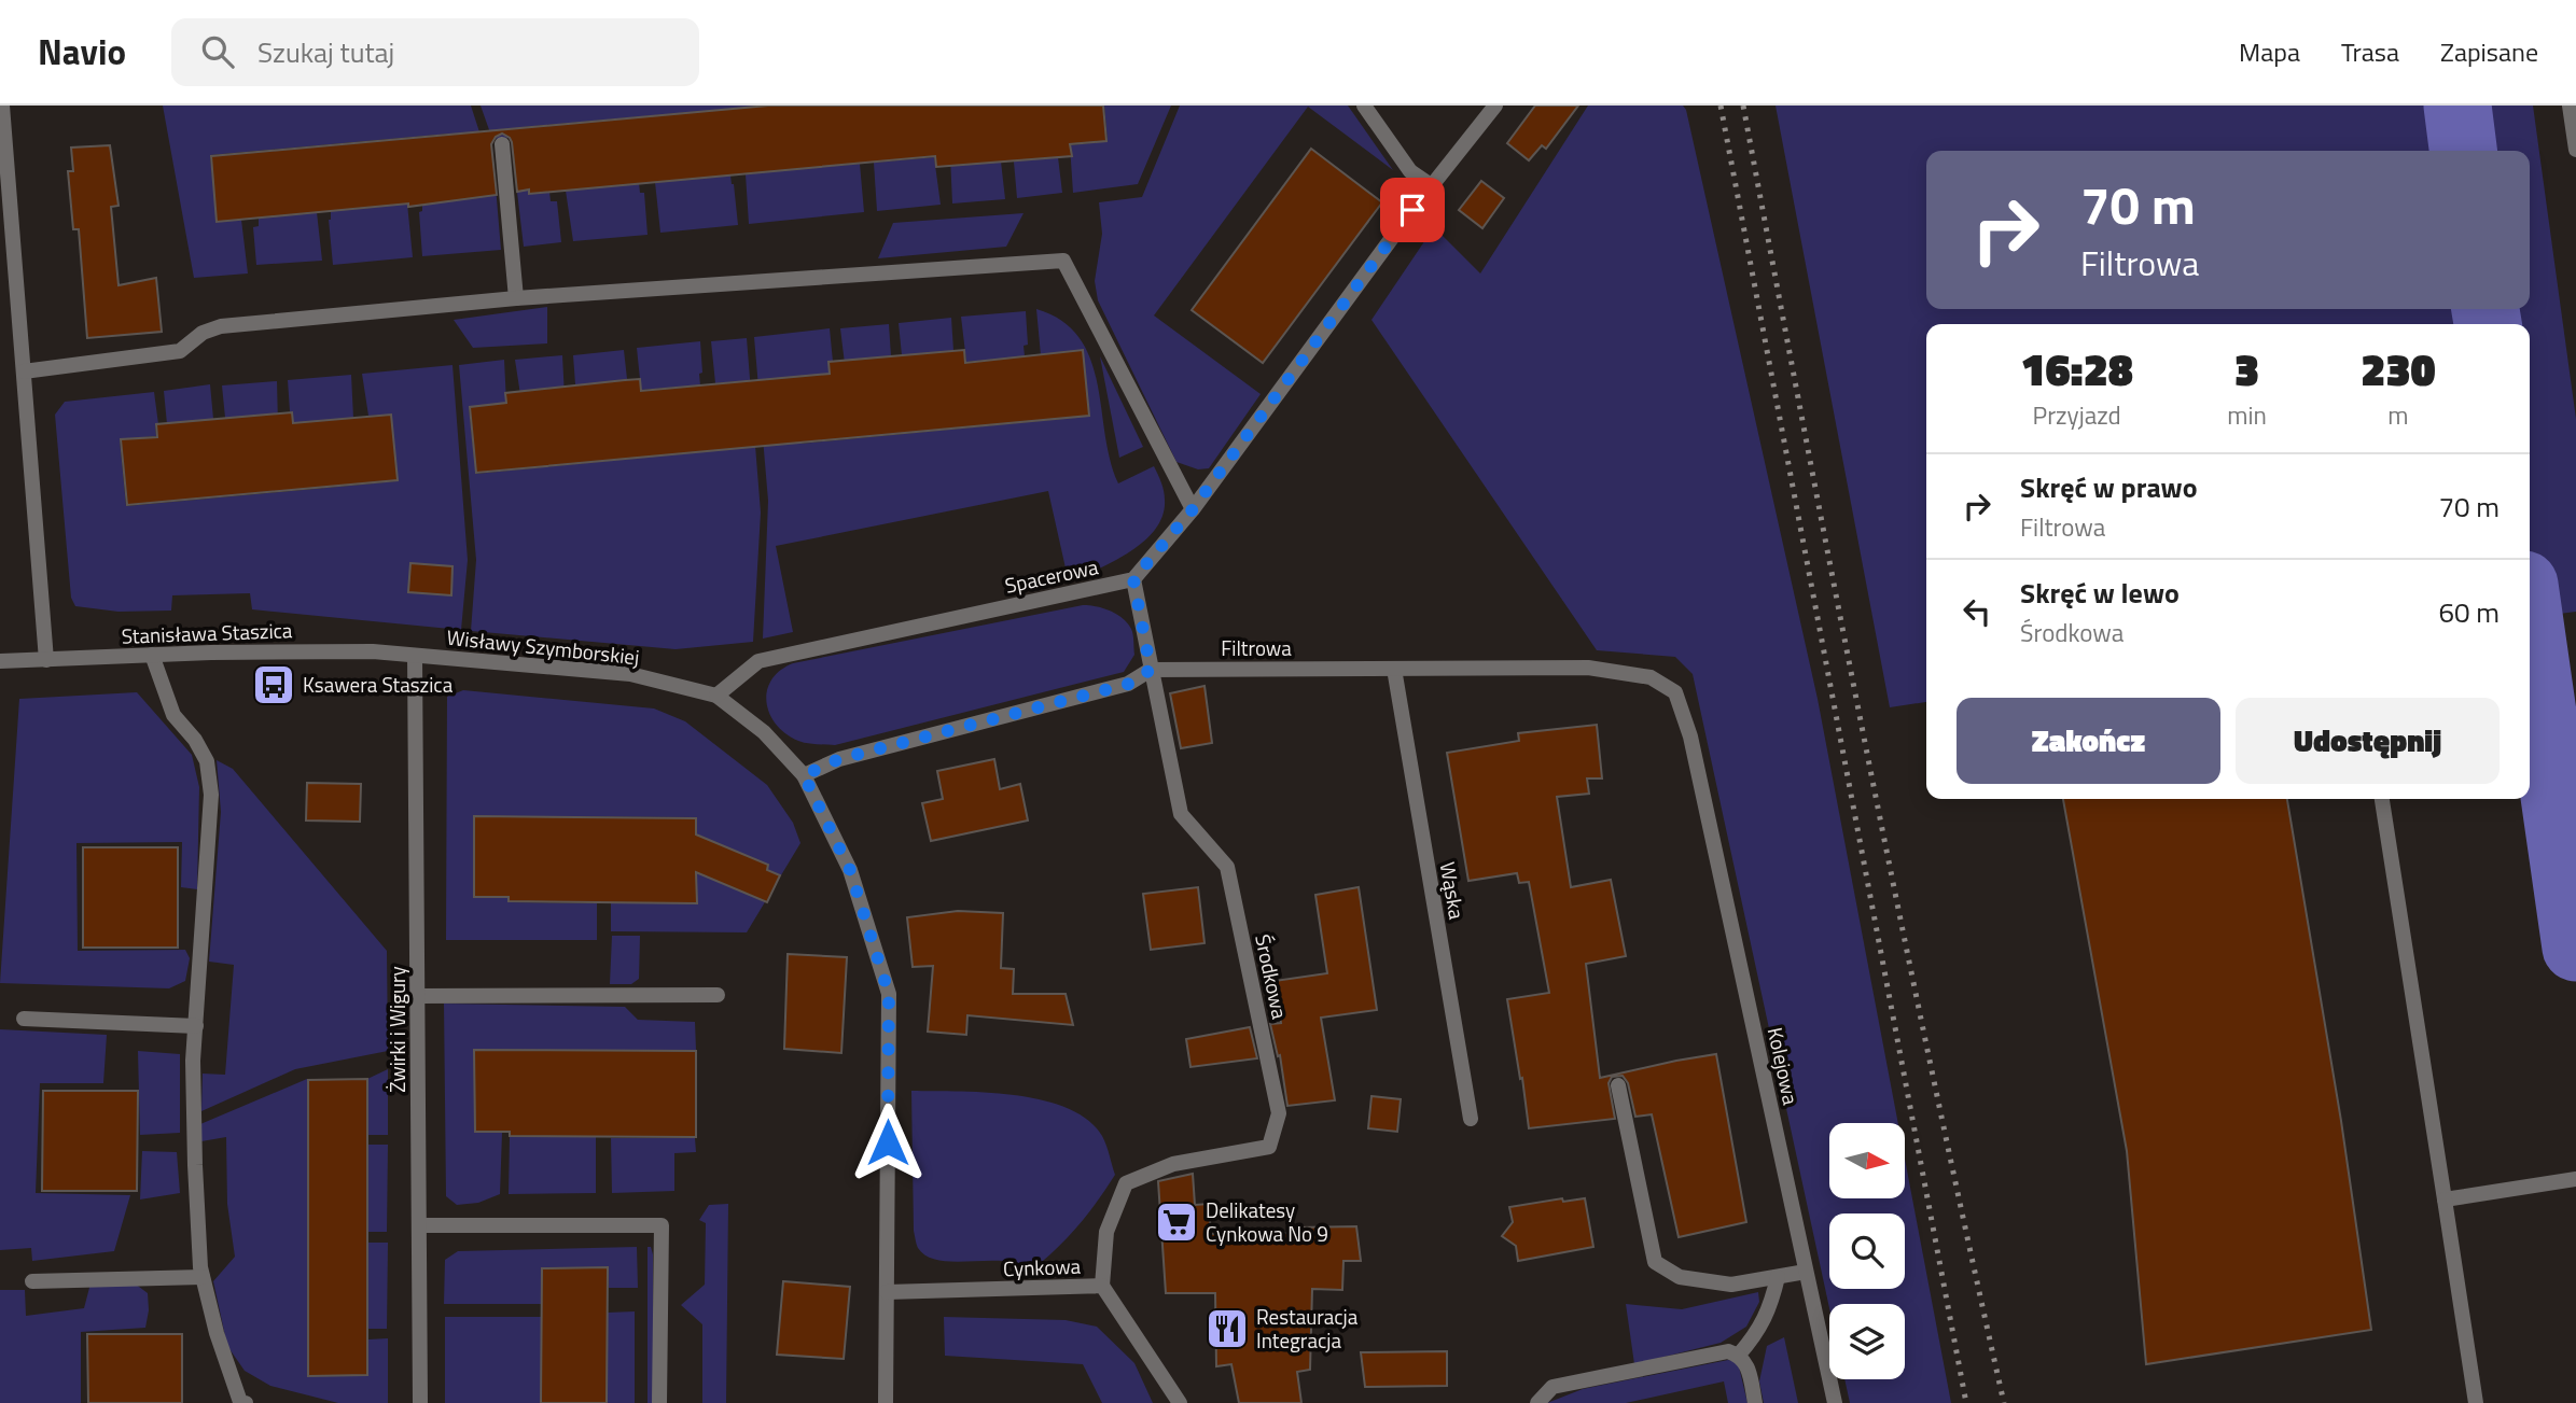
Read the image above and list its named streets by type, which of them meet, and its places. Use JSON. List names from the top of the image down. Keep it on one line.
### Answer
{"streets":{"street":["Spacerowa","Stanisława Staszica","Wisławy Szymborskiej","Filtrowa","Wąska","Środkowa","Żwirki i Wigury","Kolejowa","Cynkowa"]},"crossings":[["Spacerowa","Wisławy Szymborskiej"],["Spacerowa","Środkowa"],["Stanisława Staszica","Wisławy Szymborskiej"],["Stanisława Staszica","Żwirki i Wigury"],["Wisławy Szymborskiej","Filtrowa"],["Wisławy Szymborskiej","Żwirki i Wigury"],["Wisławy Szymborskiej","Cynkowa"],["Filtrowa","Wąska"],["Filtrowa","Środkowa"],["Filtrowa","Kolejowa"],["Środkowa","Cynkowa"]],"places":{"bus stop":["Ksawera Staszica"],"supermarket":["Delikatesy Cynkowa No 9"],"restaurant":["Restauracja Integracja"]},"north":"right","page":{"header":"Navio","search":"Szukaj tutaj","nav":["Mapa","Trasa","Zapisane"],"turn":["70 m","Filtrowa"],"eta":["16:28","Przyjazd","3","min","230","m"],"list":[{"name":"Skręć w prawo","note":"Filtrowa","value":"70 m"},{"name":"Skręć w lewo","note":"Środkowa","value":"60 m"}],"buttons":["Zakończ","Udostępnij"]}}
